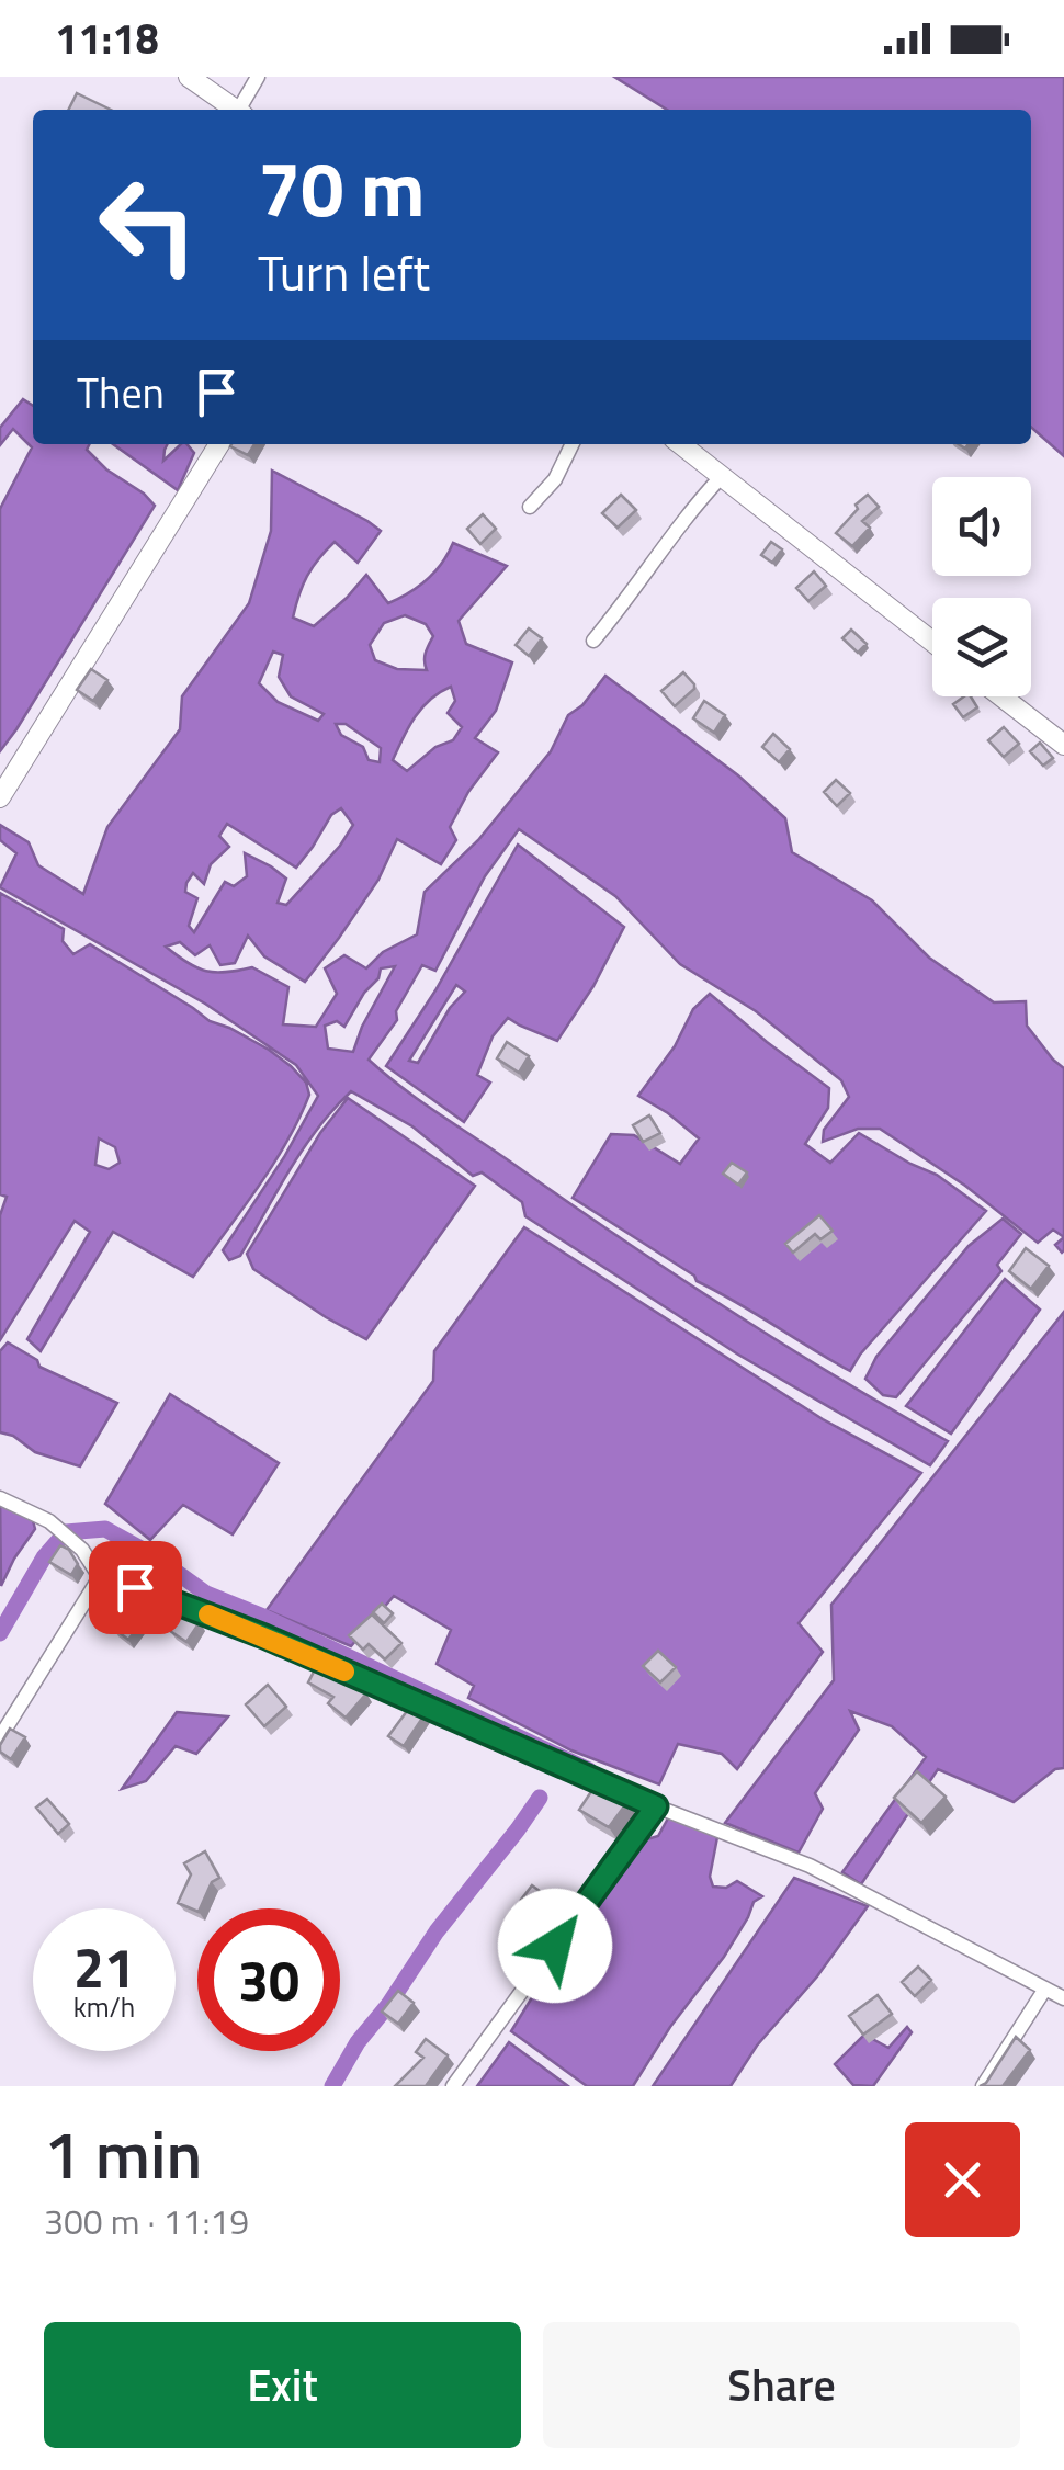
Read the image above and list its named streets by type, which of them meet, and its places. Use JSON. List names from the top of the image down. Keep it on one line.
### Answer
{"page":{"status":"11:18","turn":["70 m","Turn left"],"then":"Then","speed":"21 km/h","limit":"30","heading":["1 min","300 m · 11:19"],"buttons":["Exit","Share"]}}
